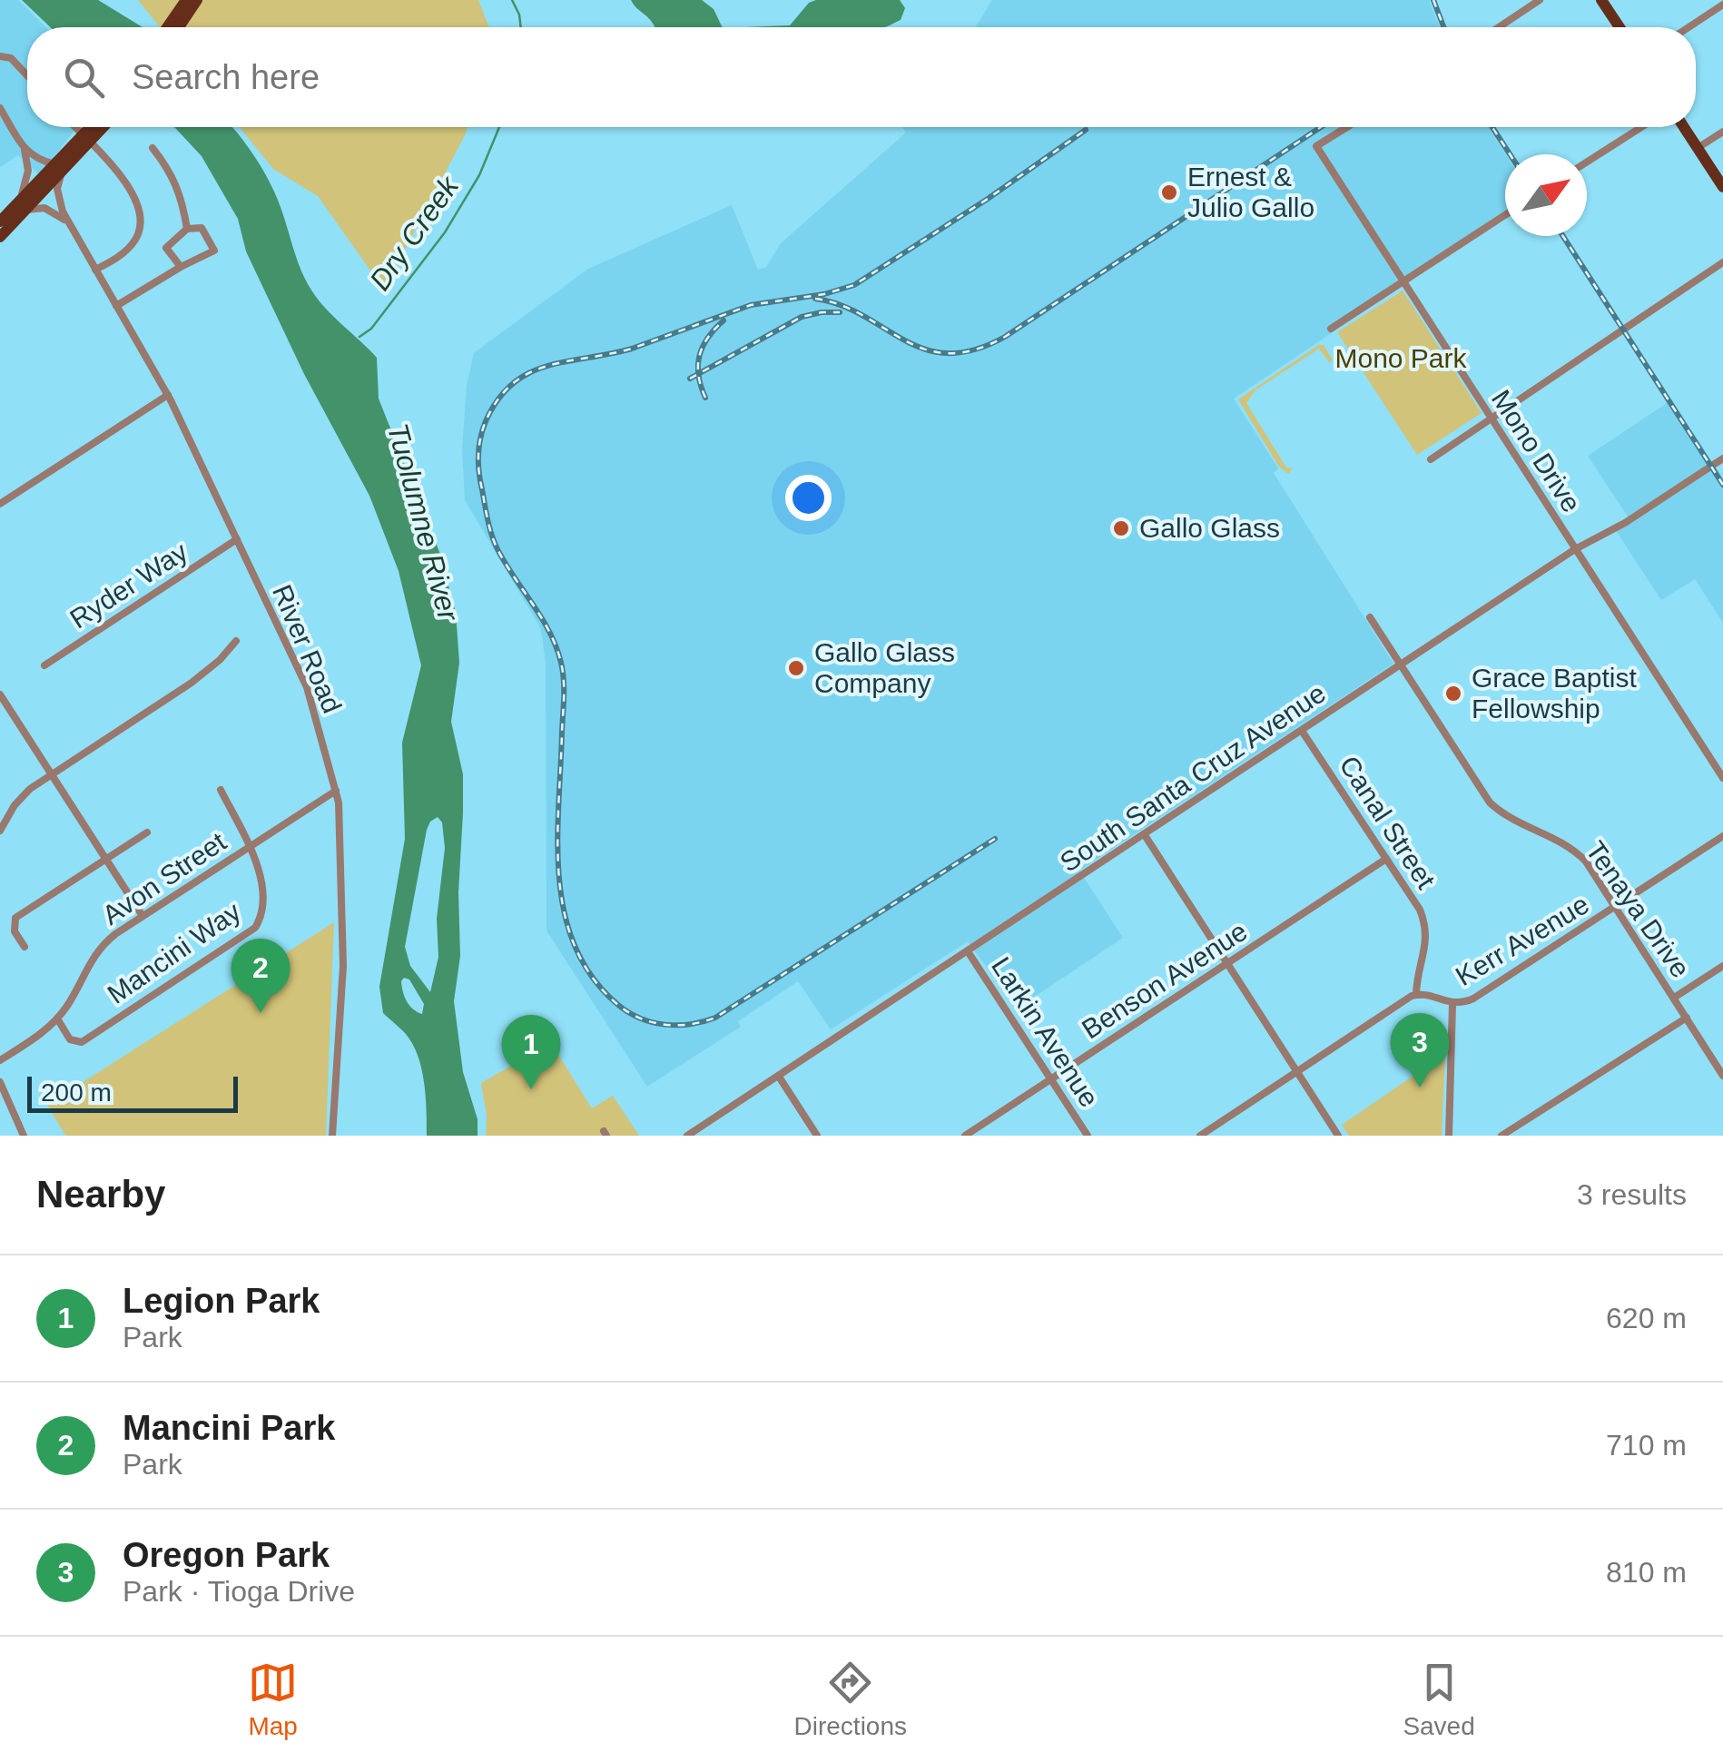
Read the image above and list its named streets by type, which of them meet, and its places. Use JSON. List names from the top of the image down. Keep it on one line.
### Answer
{"streets":{"street":["Mono Drive","Ryder Way","River Road","South Santa Cruz Avenue","Canal Street","Avon Street","Tenaya Drive","Kerr Avenue","Mancini Way","Benson Avenue","Larkin Avenue"]},"crossings":[["Mono Drive","South Santa Cruz Avenue"],["Ryder Way","River Road"],["River Road","Avon Street"],["South Santa Cruz Avenue","Canal Street"],["South Santa Cruz Avenue","Tenaya Drive"],["South Santa Cruz Avenue","Larkin Avenue"],["Canal Street","Kerr Avenue"],["Canal Street","Benson Avenue"],["Avon Street","Mancini Way"],["Tenaya Drive","Kerr Avenue"],["Benson Avenue","Larkin Avenue"]],"water":["Dry Creek","Tuolumne River"],"parks":["Mono Park"],"places":["Ernest & Julio Gallo","Gallo Glass","Gallo Glass Company","Grace Baptist Fellowship"],"scale_bar":"200 m","north":"top right","page":{"search":"Search here","pins":["2","3","1"],"scale":"200 m","heading":["Nearby","3 results"],"list":[{"mark":"1","name":"Legion Park","note":"Park","value":"620 m"},{"mark":"2","name":"Mancini Park","note":"Park","value":"710 m"},{"mark":"3","name":"Oregon Park","note":"Park · Tioga Drive","value":"810 m"}],"nav":["Map","Directions","Saved"]}}
